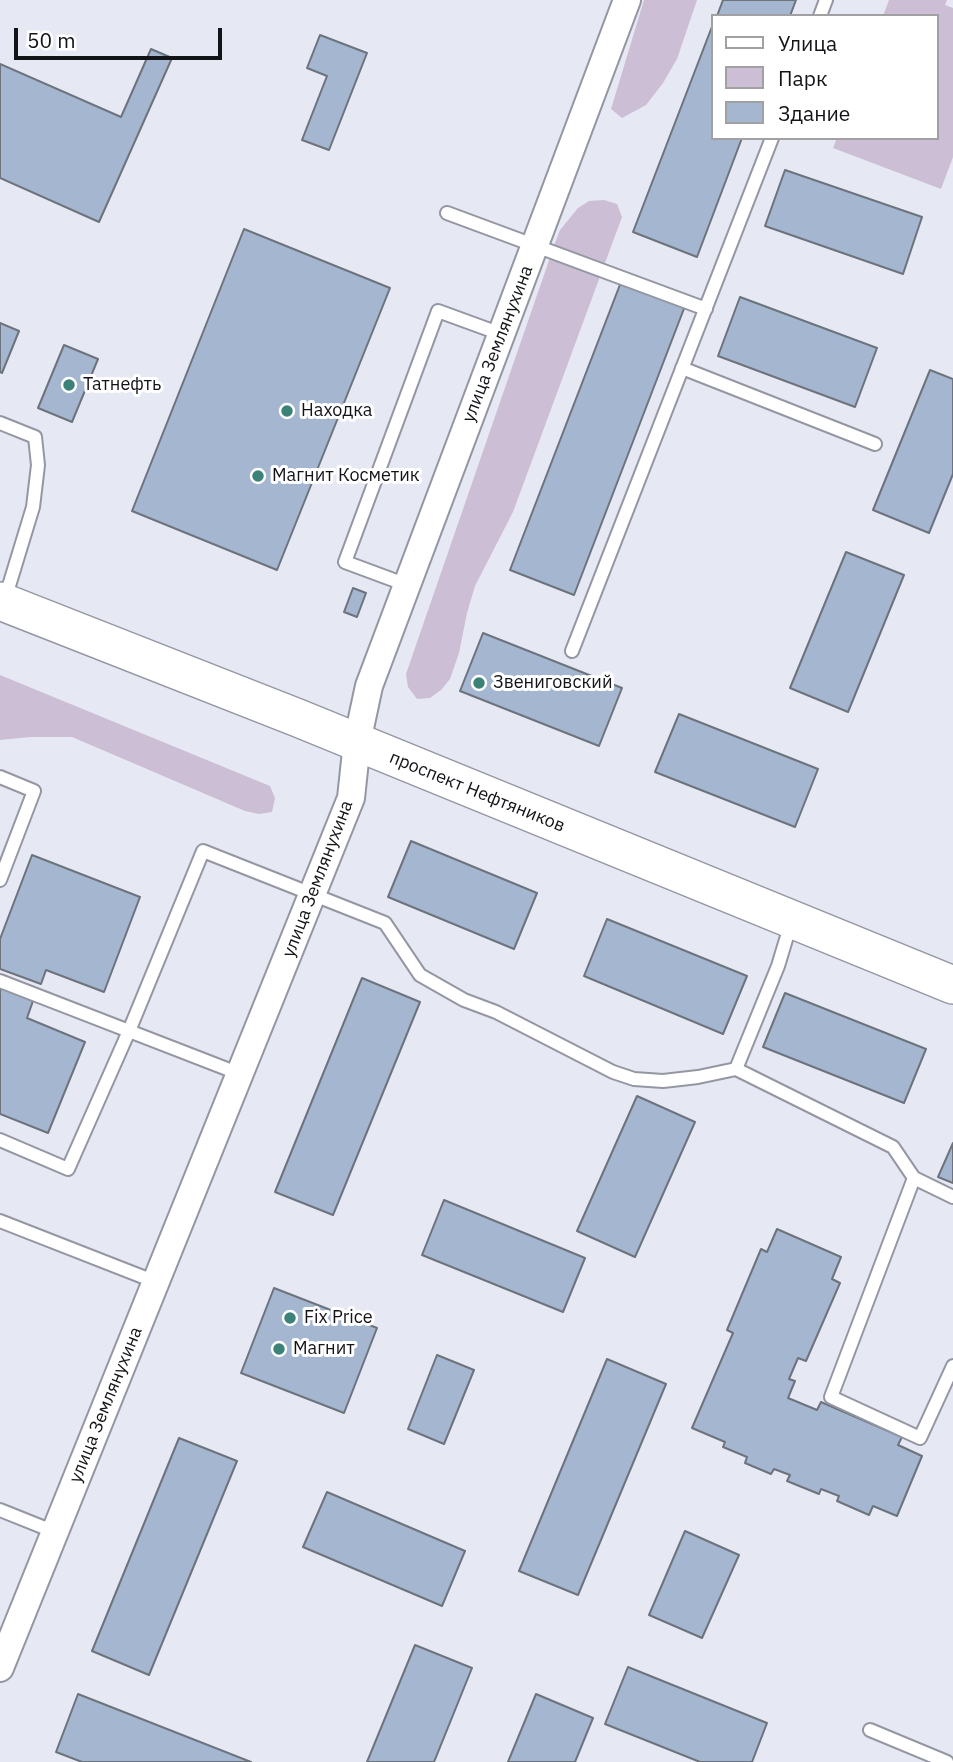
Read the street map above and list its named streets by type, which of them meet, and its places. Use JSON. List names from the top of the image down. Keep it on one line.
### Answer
{"streets":{"main road":["проспект Нефтяников"],"street":["улица Землянухина"]},"crossings":[["улица Землянухина","проспект Нефтяников"]],"places":["Татнефть","Находка","Магнит Косметик","Звениговский","Fix Price","Магнит"],"legend":["Улица","Парк","Здание"],"scale_bar":"50 m"}
